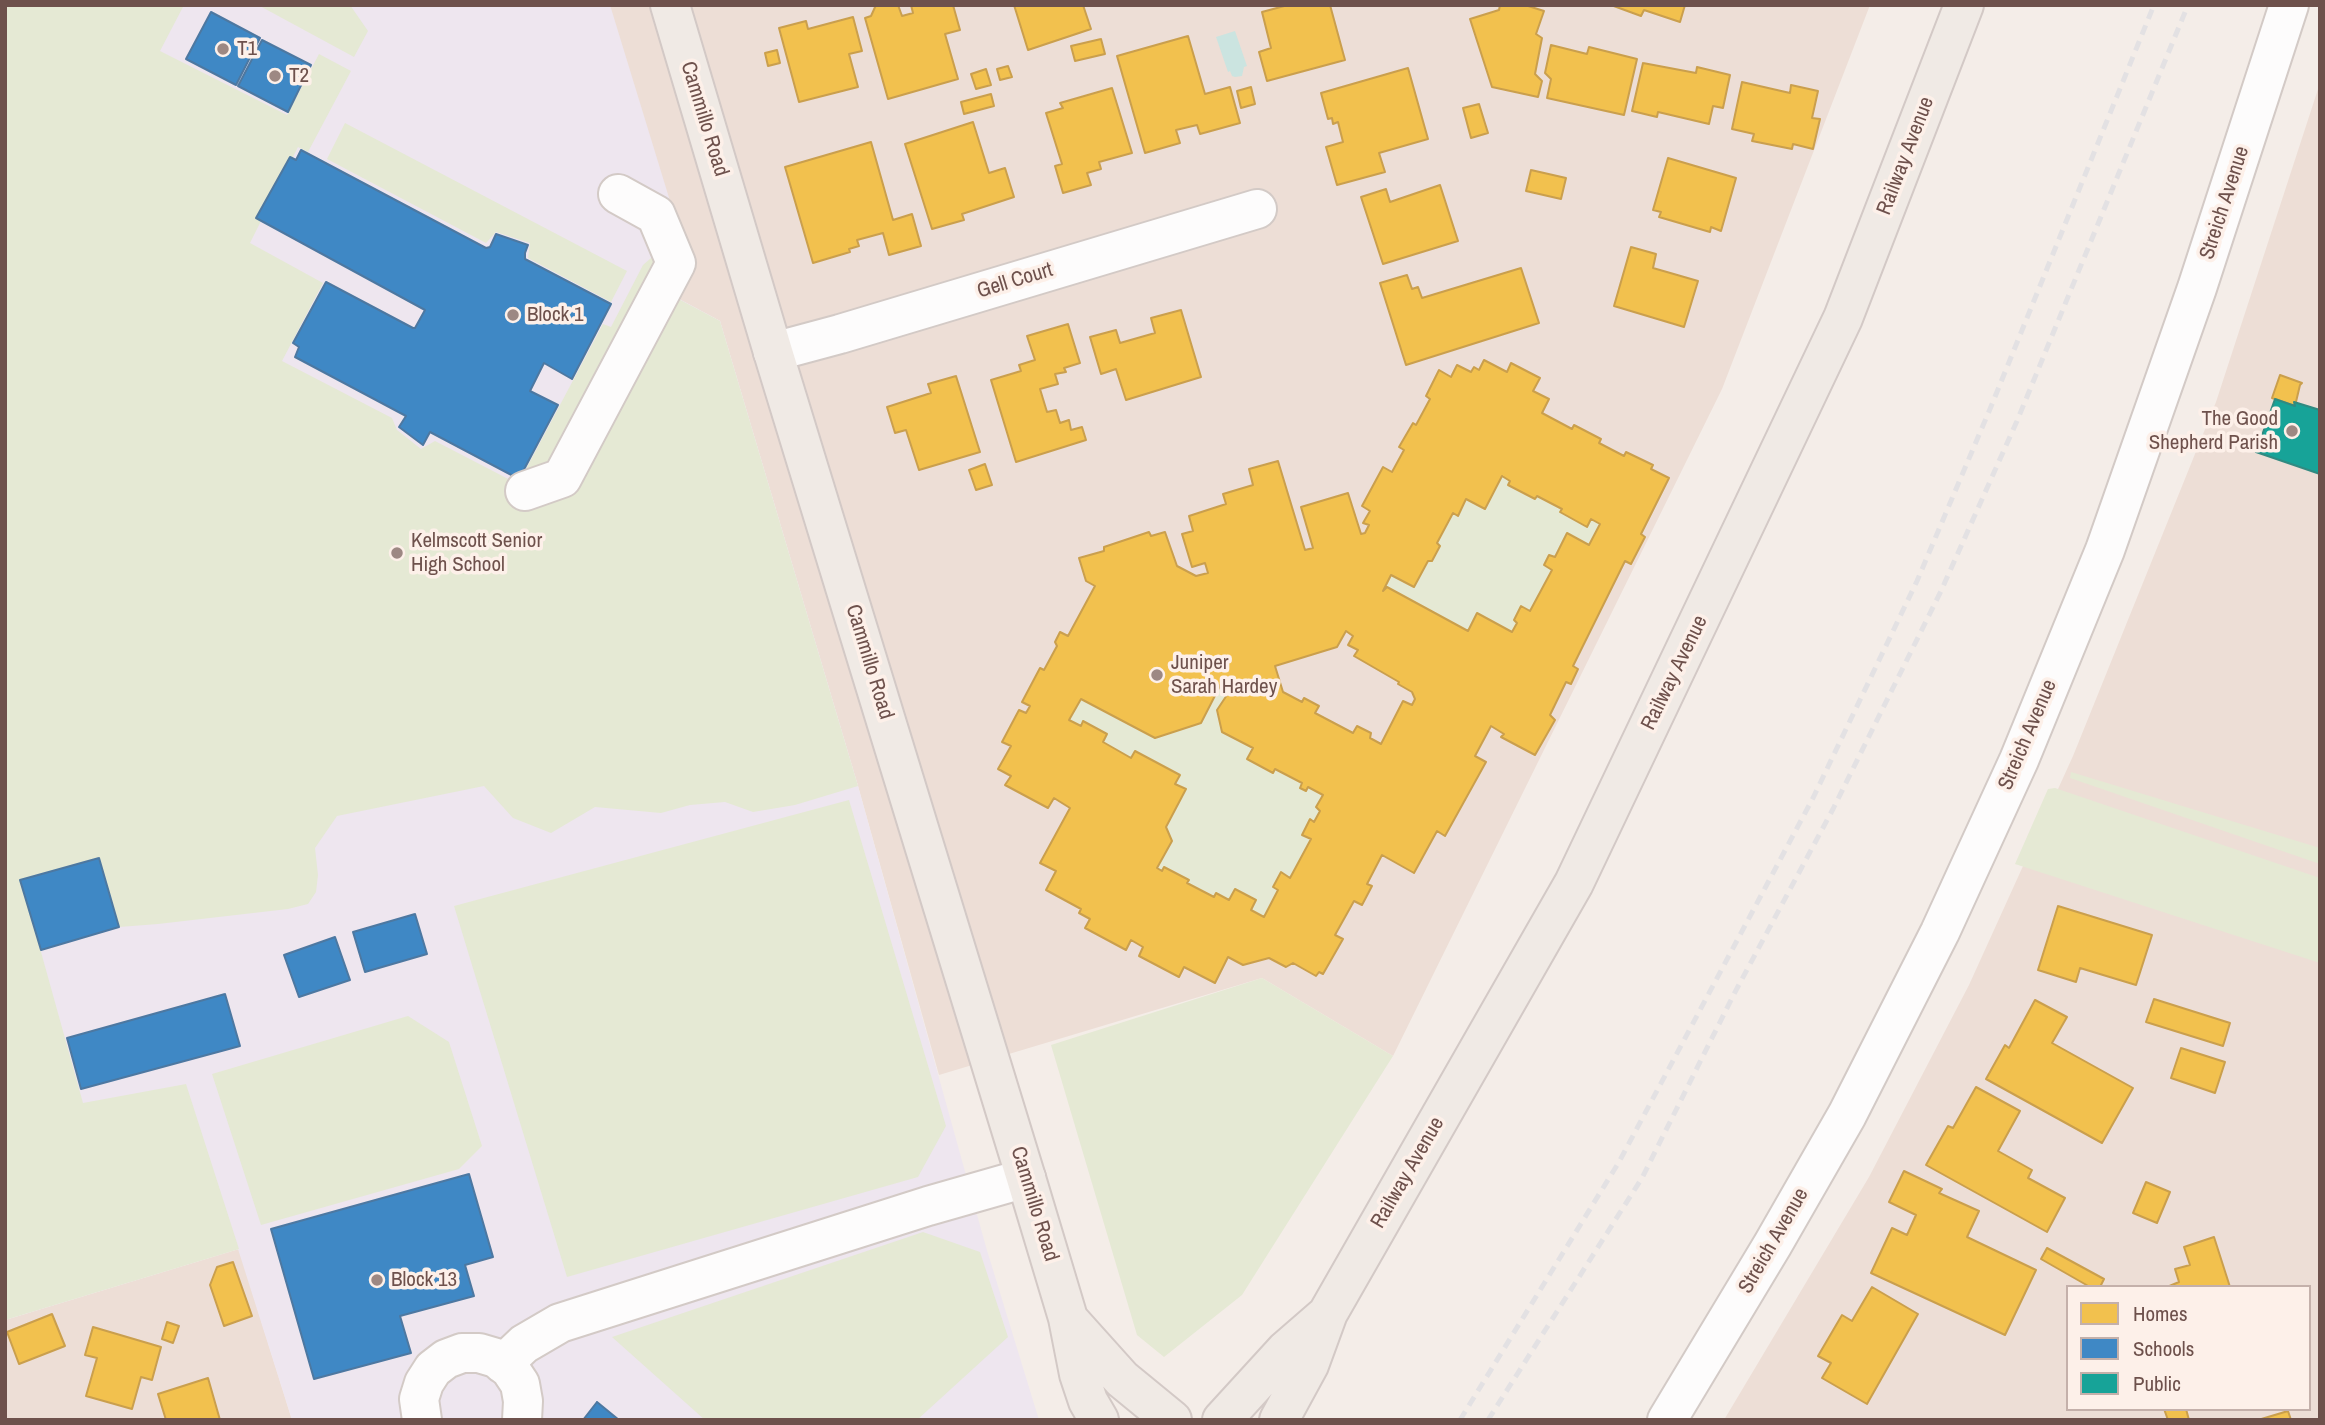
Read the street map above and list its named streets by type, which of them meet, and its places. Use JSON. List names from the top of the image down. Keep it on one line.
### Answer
{"streets":{"main road":["Cammillo Road","Railway Avenue"],"street":["Streich Avenue","Gell Court"]},"crossings":[["Cammillo Road","Gell Court"]],"places":["T1","T2","Block 1","The Good Shepherd Parish","Kelmscott Senior High School","Juniper Sarah Hardey","Block 13"],"legend":["Homes","Schools","Public"]}
